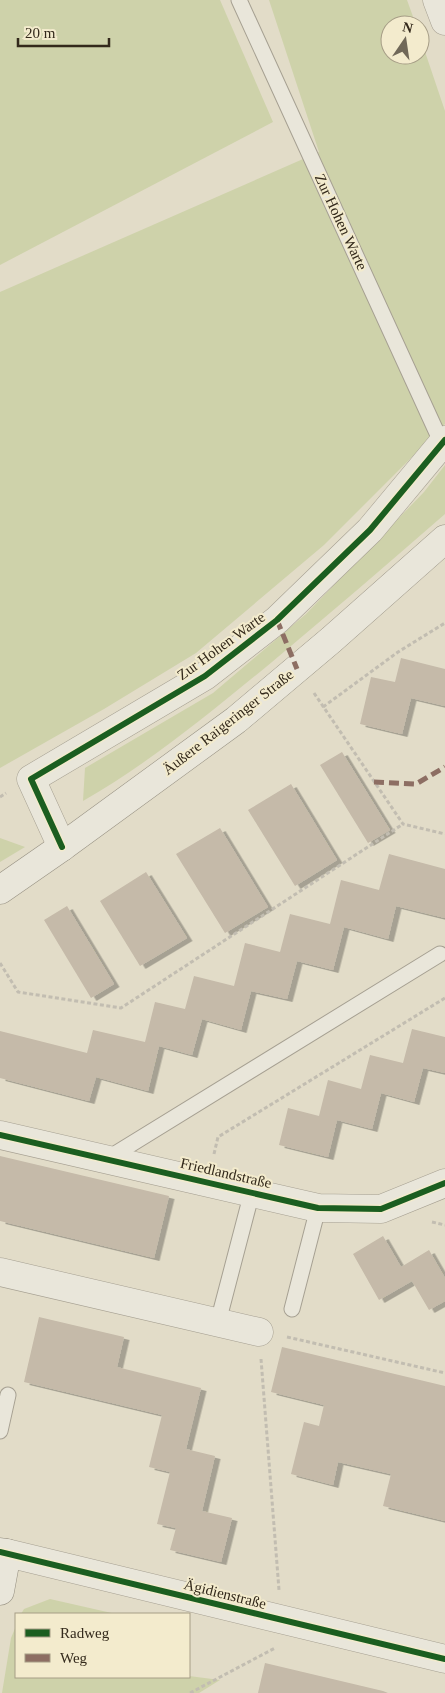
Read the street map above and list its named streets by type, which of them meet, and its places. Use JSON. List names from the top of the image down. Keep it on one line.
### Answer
{"streets":{"street":["Zur Hohen Warte","Äußere Raigeringer Straße","Friedlandstraße","Ägidienstraße"]},"crossings":[["Zur Hohen Warte","Äußere Raigeringer Straße"]],"legend":["Radweg","Weg"],"scale_bar":"20 m","north":"top"}
